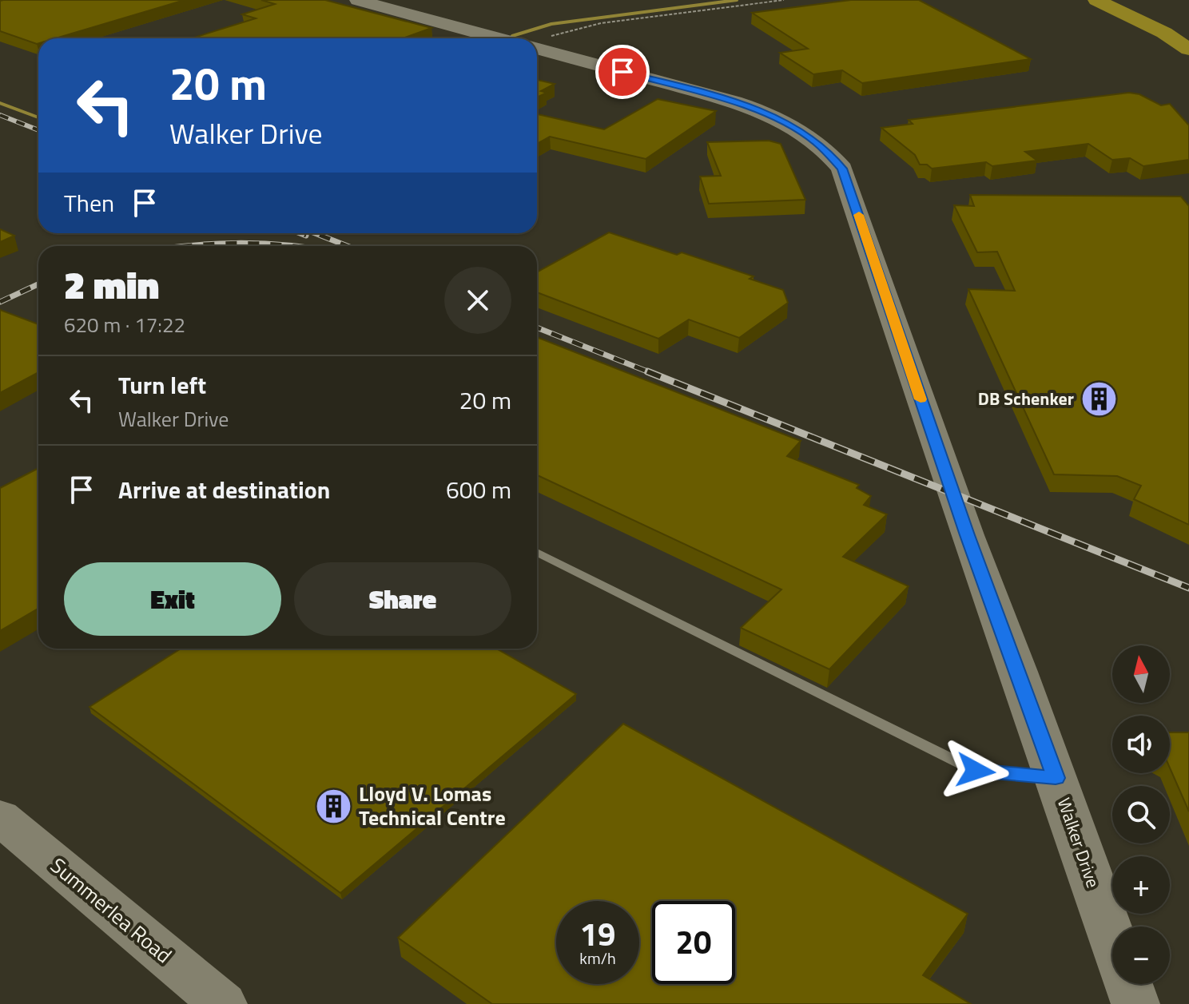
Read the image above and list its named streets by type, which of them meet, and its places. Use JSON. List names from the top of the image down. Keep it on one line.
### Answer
{"streets":{"street":["Walker Drive","Summerlea Road"]},"places":{"building":["DB Schenker","Lloyd V. Lomas Technical Centre"]},"north":"top","page":{"turn":["20 m","Walker Drive"],"then":"Then","heading":["2 min","620 m · 17:22"],"list":[{"name":"Turn left","note":"Walker Drive","value":"20 m"},{"name":"Arrive at destination","value":"600 m"}],"buttons":["Exit","Share"],"map_buttons":["+","−"],"speed":"19 km/h","limit":"20"}}
